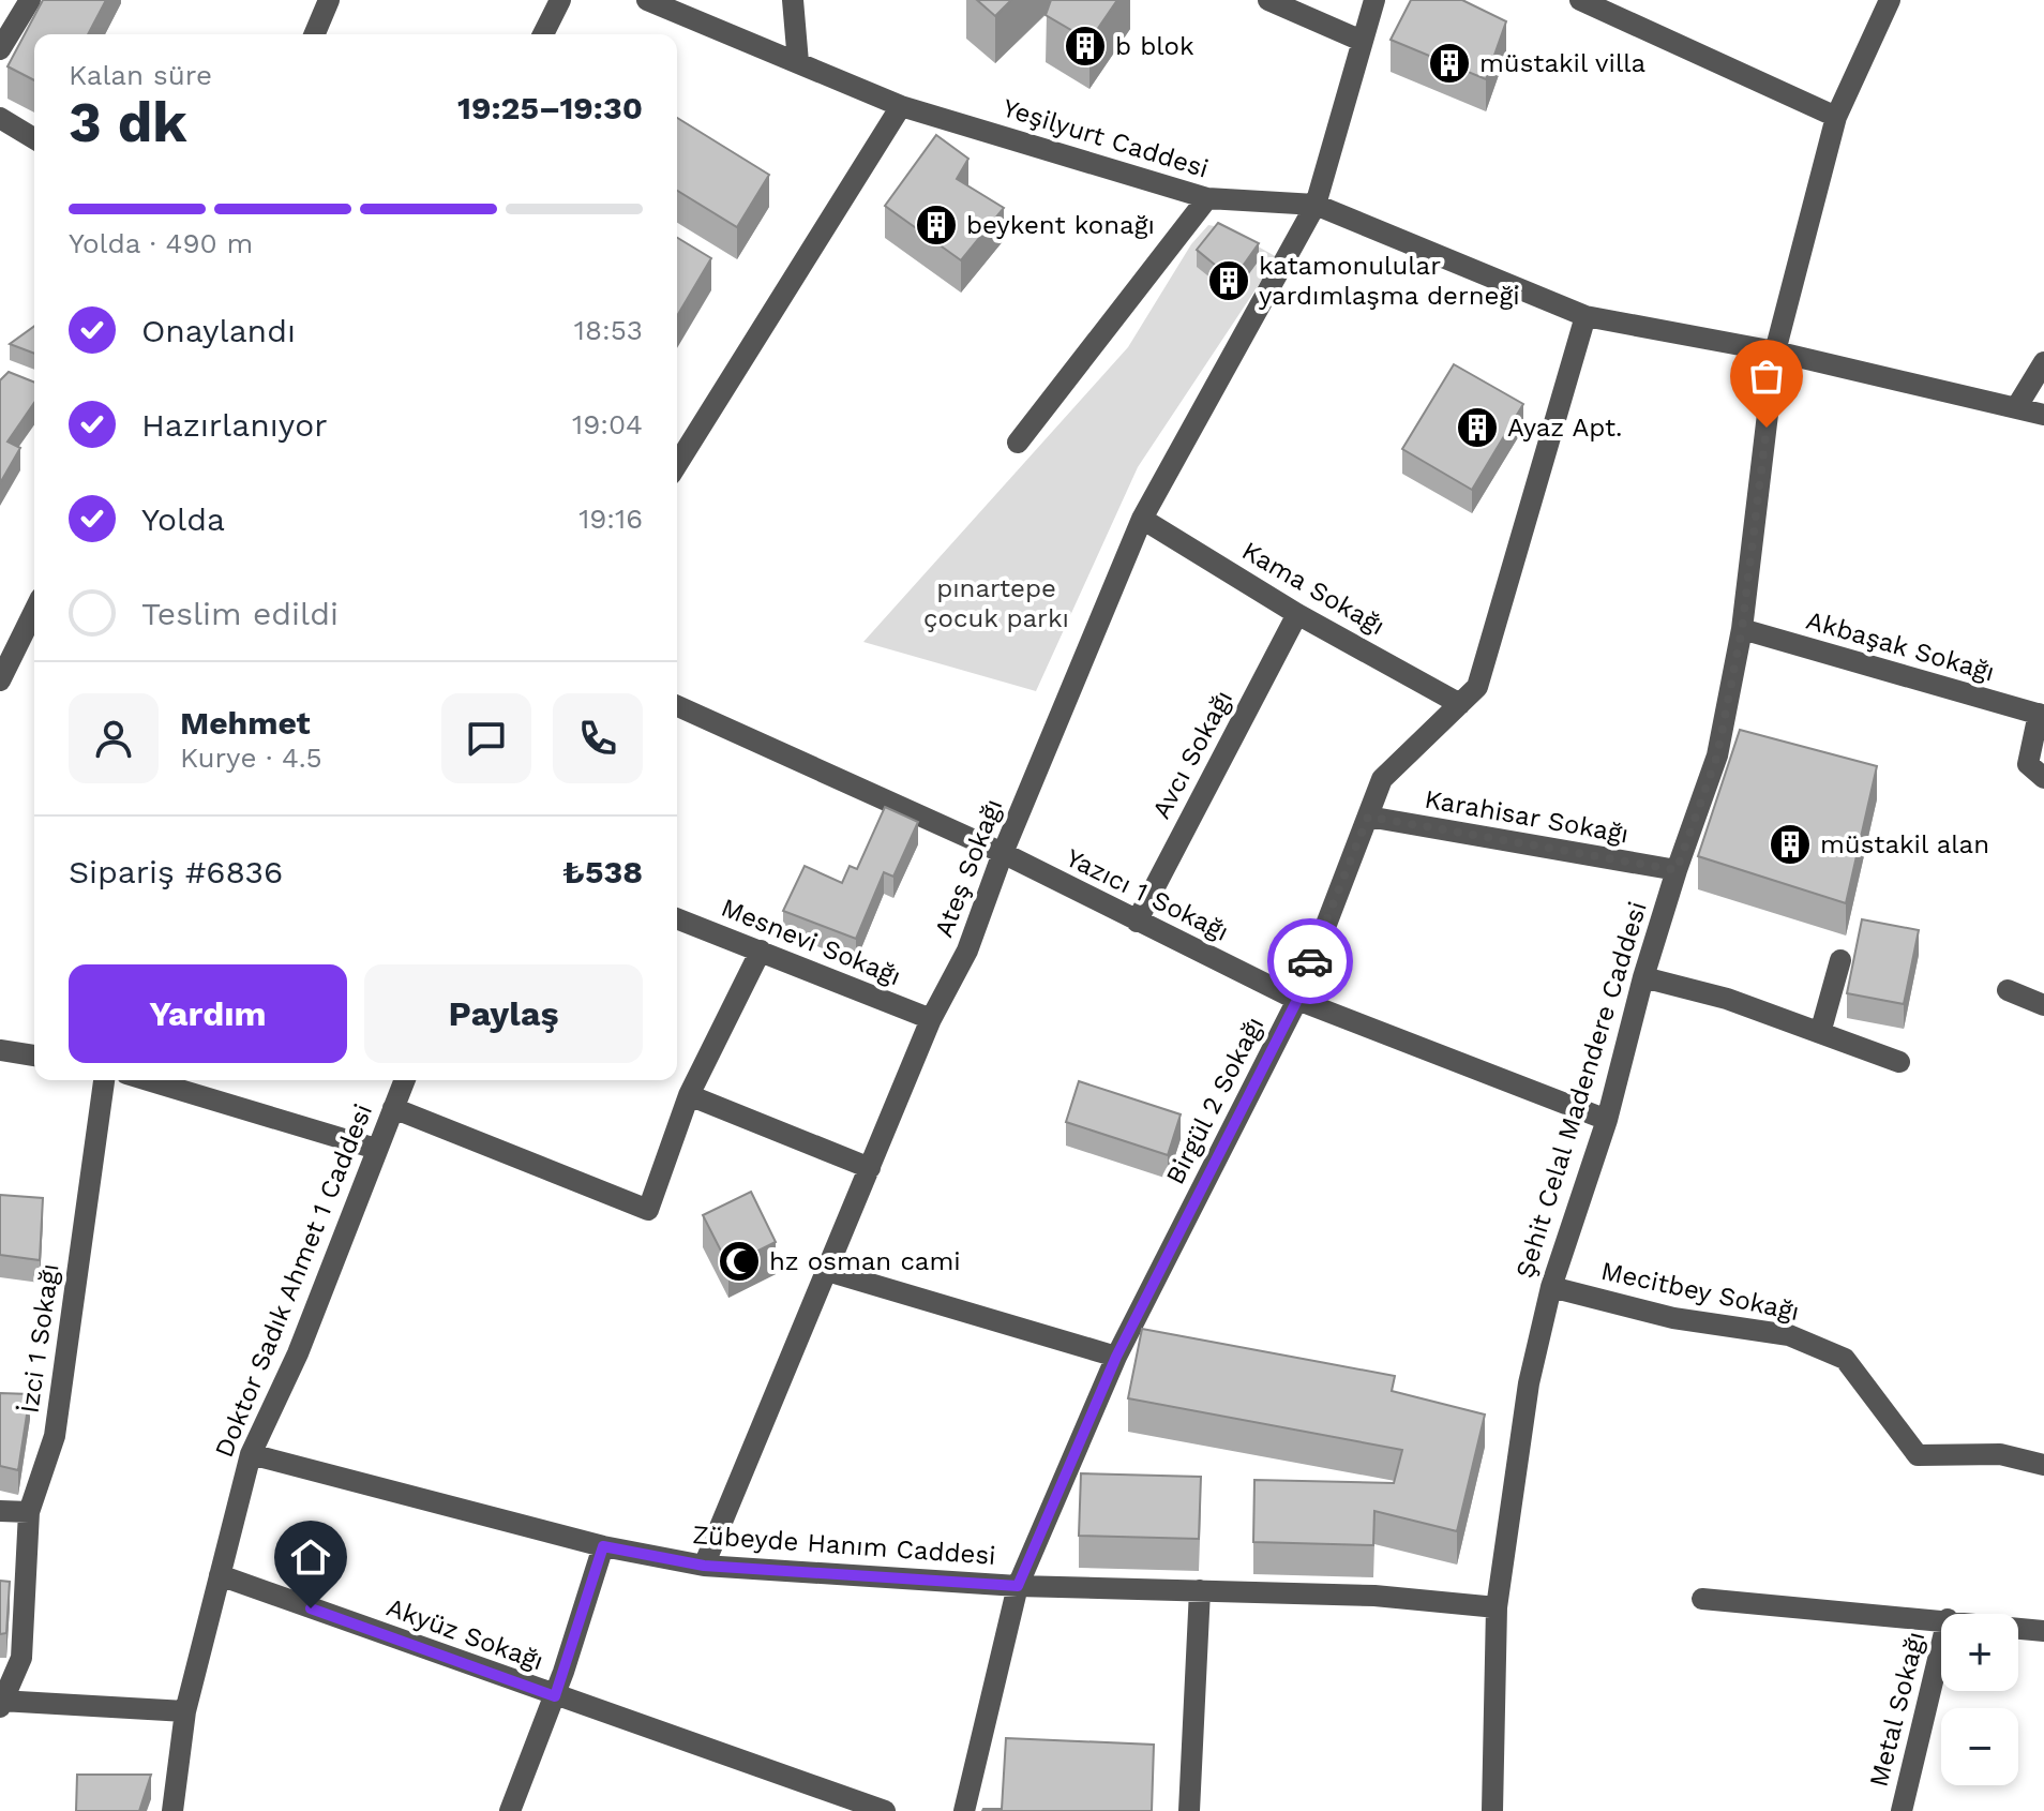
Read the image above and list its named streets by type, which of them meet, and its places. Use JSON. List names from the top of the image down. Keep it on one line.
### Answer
{"streets":{"street":["Yeşilyurt Caddesi","Kama Sokağı","Akbaşak Sokağı","Avcı Sokağı","Karahisar Sokağı","Ateş Sokağı","Yazıcı 1 Sokağı","Mesnevi Sokağı","Şehit Celal Madendere Caddesi","Birgül 2 Sokağı","Doktor Sadık Ahmet 1 Caddesi","Mecitbey Sokağı","İzci 1 Sokağı","Zübeyde Hanım Caddesi","Akyüz Sokağı","Metal Sokağı"]},"crossings":[["Yeşilyurt Caddesi","Ateş Sokağı"],["Yeşilyurt Caddesi","Şehit Celal Madendere Caddesi"],["Yeşilyurt Caddesi","Birgül 2 Sokağı"],["Kama Sokağı","Avcı Sokağı"],["Kama Sokağı","Ateş Sokağı"],["Kama Sokağı","Birgül 2 Sokağı"],["Akbaşak Sokağı","Şehit Celal Madendere Caddesi"],["Avcı Sokağı","Yazıcı 1 Sokağı"],["Karahisar Sokağı","Şehit Celal Madendere Caddesi"],["Karahisar Sokağı","Birgül 2 Sokağı"],["Ateş Sokağı","Yazıcı 1 Sokağı"],["Ateş Sokağı","Mesnevi Sokağı"],["Ateş Sokağı","Zübeyde Hanım Caddesi"],["Yazıcı 1 Sokağı","Şehit Celal Madendere Caddesi"],["Yazıcı 1 Sokağı","Birgül 2 Sokağı"],["Şehit Celal Madendere Caddesi","Mecitbey Sokağı"],["Şehit Celal Madendere Caddesi","Zübeyde Hanım Caddesi"],["Birgül 2 Sokağı","Zübeyde Hanım Caddesi"],["Doktor Sadık Ahmet 1 Caddesi","Zübeyde Hanım Caddesi"],["Doktor Sadık Ahmet 1 Caddesi","Akyüz Sokağı"]],"parks":["pınartepe çocuk parkı"],"places":{"building":["b blok","müstakil villa","beykent konağı","katamonulular yardımlaşma derneği","Ayaz Apt.","müstakil alan"],"mosque":["hz osman cami"]},"page":{"heading":["3 dk","Kalan süre","19:25–19:30"],"panel":["Mehmet","Kurye · 4.5","Sipariş #6836","₺538"],"bar":"Yolda · 490 m","list":[["Onaylandı","18:53"],["Hazırlanıyor","19:04"],["Yolda","19:16"],"Teslim edildi"],"buttons":["Yardım","Paylaş"],"map_buttons":["+","−"]}}
